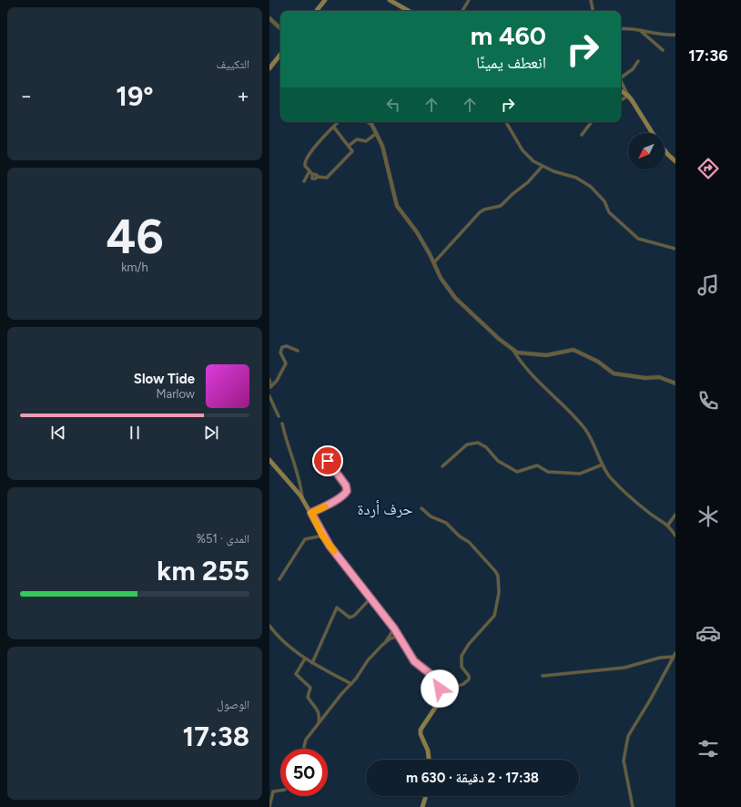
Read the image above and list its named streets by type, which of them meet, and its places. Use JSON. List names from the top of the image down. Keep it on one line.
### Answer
{"districts":["حرف أردة"],"north":"bottom left","page":{"tabs":"17:36","tile":["التكييف",["46","km/h"],["المدى · 51%","255 km"],["الوصول","17:38"]],"turn":["460 m","انعطف يمينًا"],"heat":["−","19°","+"],"song":["Slow Tide","Marlow"],"limit":"50","trip":"17:38 · 2 دقيقة · 630 m"}}
